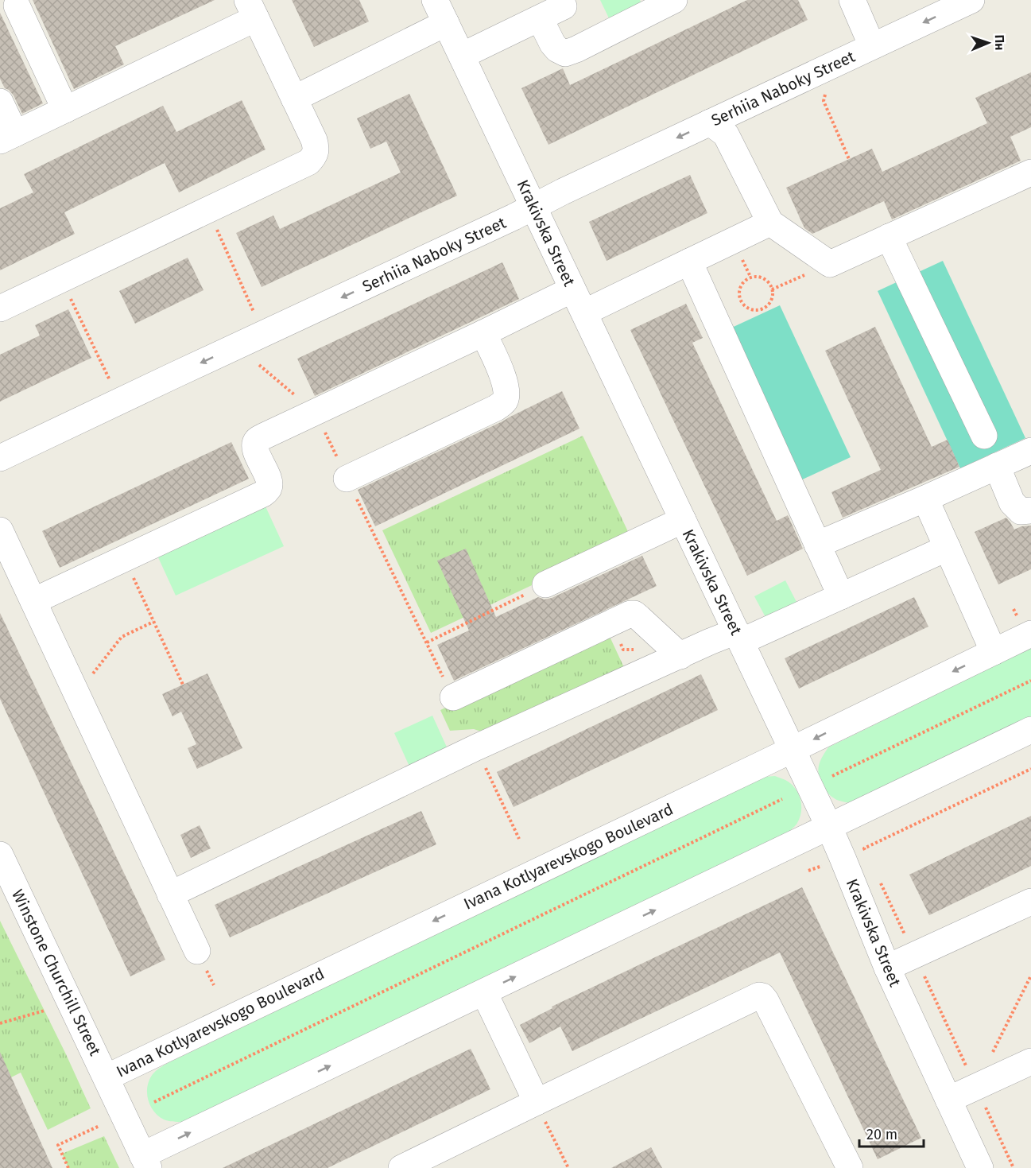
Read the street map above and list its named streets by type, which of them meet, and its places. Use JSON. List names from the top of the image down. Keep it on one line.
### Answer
{"streets":{"street":["Serhiia Naboky Street","Krakivska Street","Ivana Kotlyarevskogo Boulevard","Winstone Churchill Street"]},"crossings":[["Serhiia Naboky Street","Krakivska Street"],["Krakivska Street","Ivana Kotlyarevskogo Boulevard"],["Ivana Kotlyarevskogo Boulevard","Winstone Churchill Street"]],"scale_bar":"20 m","north":"right"}
